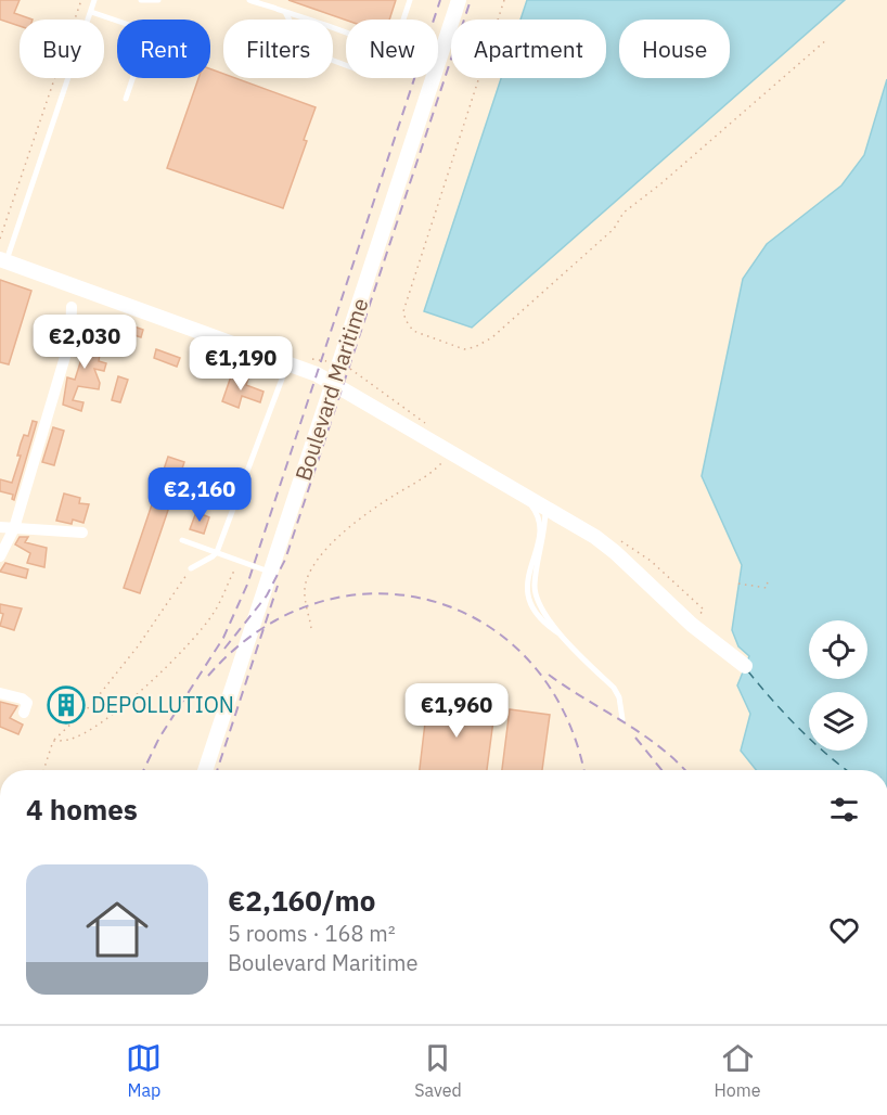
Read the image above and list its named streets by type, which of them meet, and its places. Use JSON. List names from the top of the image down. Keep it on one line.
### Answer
{"streets":{"street":["Boulevard Maritime"]},"places":{"building":["DEPOLLUTION"]},"page":{"chip":["Buy","Rent","Filters","New","Apartment","House"],"price":["€2,030","€1,190","€2,160","€1,960"],"heading":"4 homes","list":[{"name":"€2,160/mo","note":"5 rooms · 168 m² · Boulevard Maritime"}],"tabs":["Map","Saved","Home"]}}
